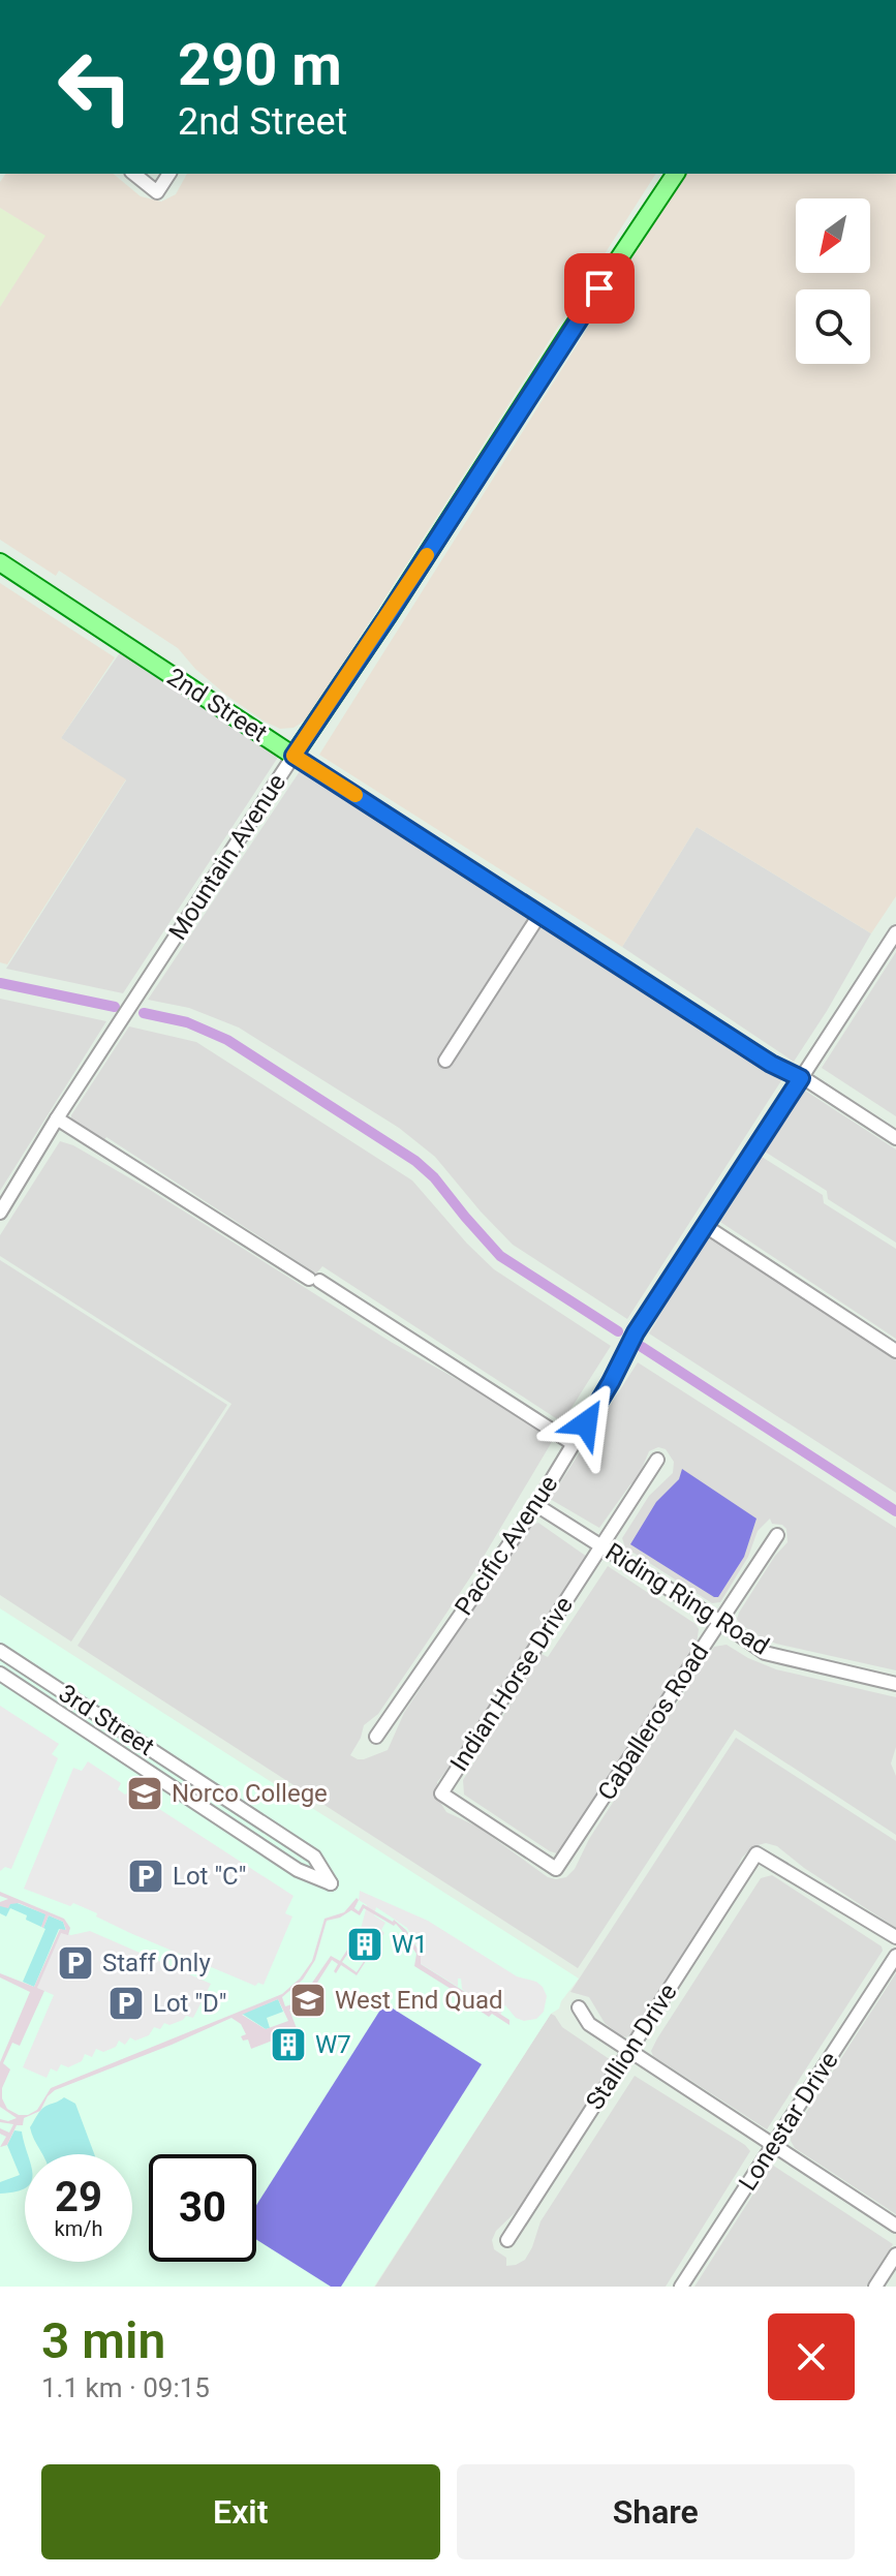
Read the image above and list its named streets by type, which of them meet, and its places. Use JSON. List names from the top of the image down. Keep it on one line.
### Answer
{"streets":{"main road":["2nd Street","Mountain Avenue"],"street":["Pacific Avenue","Riding Ring Road","Indian Horse Drive","3rd Street","Caballeros Road","Stallion Drive","Lonestar Drive"]},"crossings":[["2nd Street","Mountain Avenue"],["2nd Street","Pacific Avenue"],["Pacific Avenue","Riding Ring Road"],["Riding Ring Road","Indian Horse Drive"],["Riding Ring Road","Caballeros Road"],["Indian Horse Drive","Caballeros Road"]],"places":{"school or university":["Norco College","West End Quad"],"parking":["Lot \"C\"","Staff Only","Lot \"D\""],"building":["W1","W7"]},"north":"bottom left","page":{"turn":["290 m","2nd Street"],"speed":"29 km/h","limit":"30","heading":["3 min","1.1 km · 09:15"],"buttons":["Exit","Share"]}}
